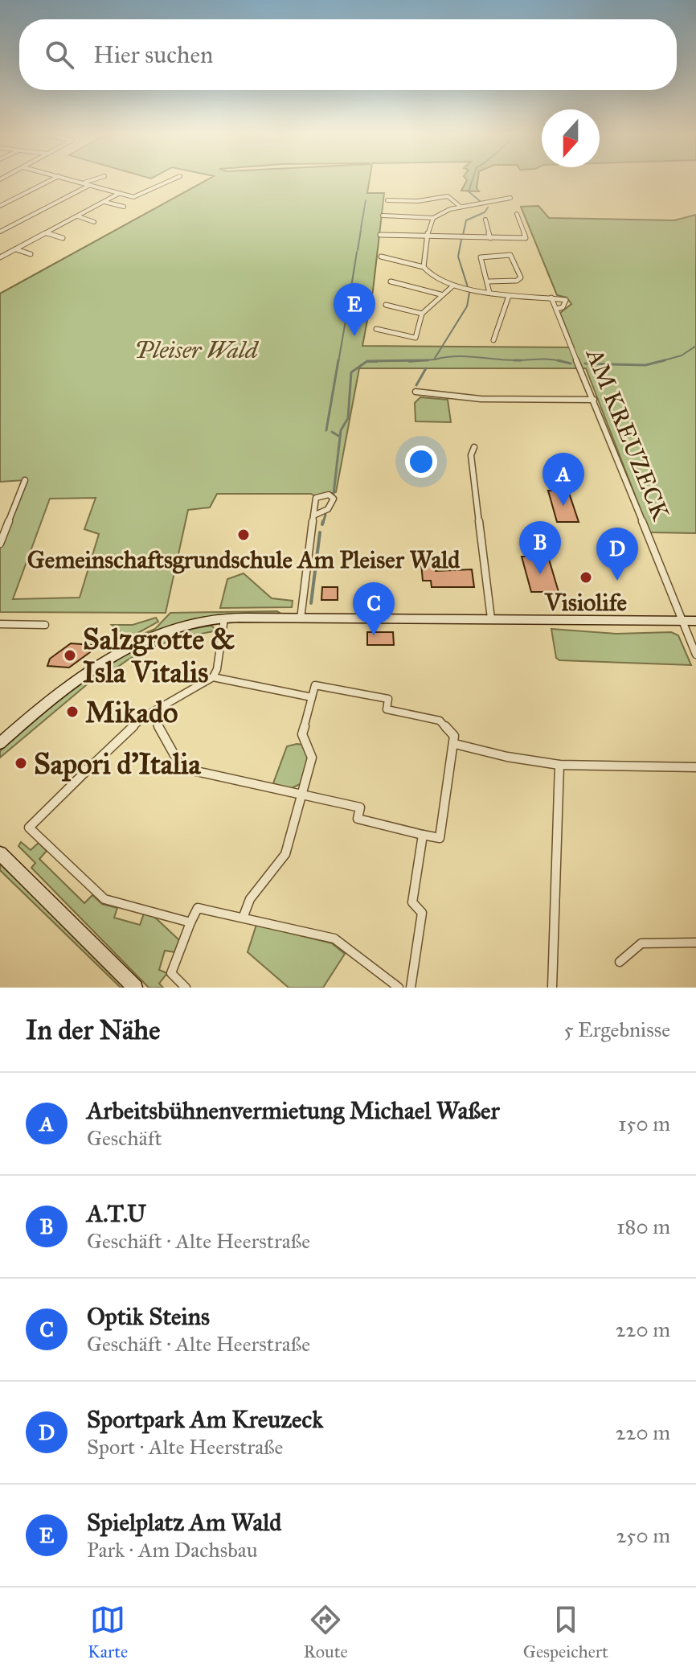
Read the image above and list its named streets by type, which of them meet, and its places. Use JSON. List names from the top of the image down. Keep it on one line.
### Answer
{"streets":{"street":["AM KREUZECK"]},"parks":["Pleiser Wald"],"places":["Gemeinschaftsgrundschule Am Pleiser Wald","Visiolife","Salzgrotte & Isla Vitalis","Mikado","Sapori d'Italia"],"north":"bottom","page":{"search":"Hier suchen","pins":["E","A","B","D","C"],"heading":["In der Nähe","5 Ergebnisse"],"list":[{"mark":"A","name":"Arbeitsbühnenvermietung Michael Waßer","note":"Geschäft","value":"150 m"},{"mark":"B","name":"A.T.U","note":"Geschäft · Alte Heerstraße","value":"180 m"},{"mark":"C","name":"Optik Steins","note":"Geschäft · Alte Heerstraße","value":"220 m"},{"mark":"D","name":"Sportpark Am Kreuzeck","note":"Sport · Alte Heerstraße","value":"220 m"},{"mark":"E","name":"Spielplatz Am Wald","note":"Park · Am Dachsbau","value":"250 m"}],"nav":["Karte","Route","Gespeichert"]}}
